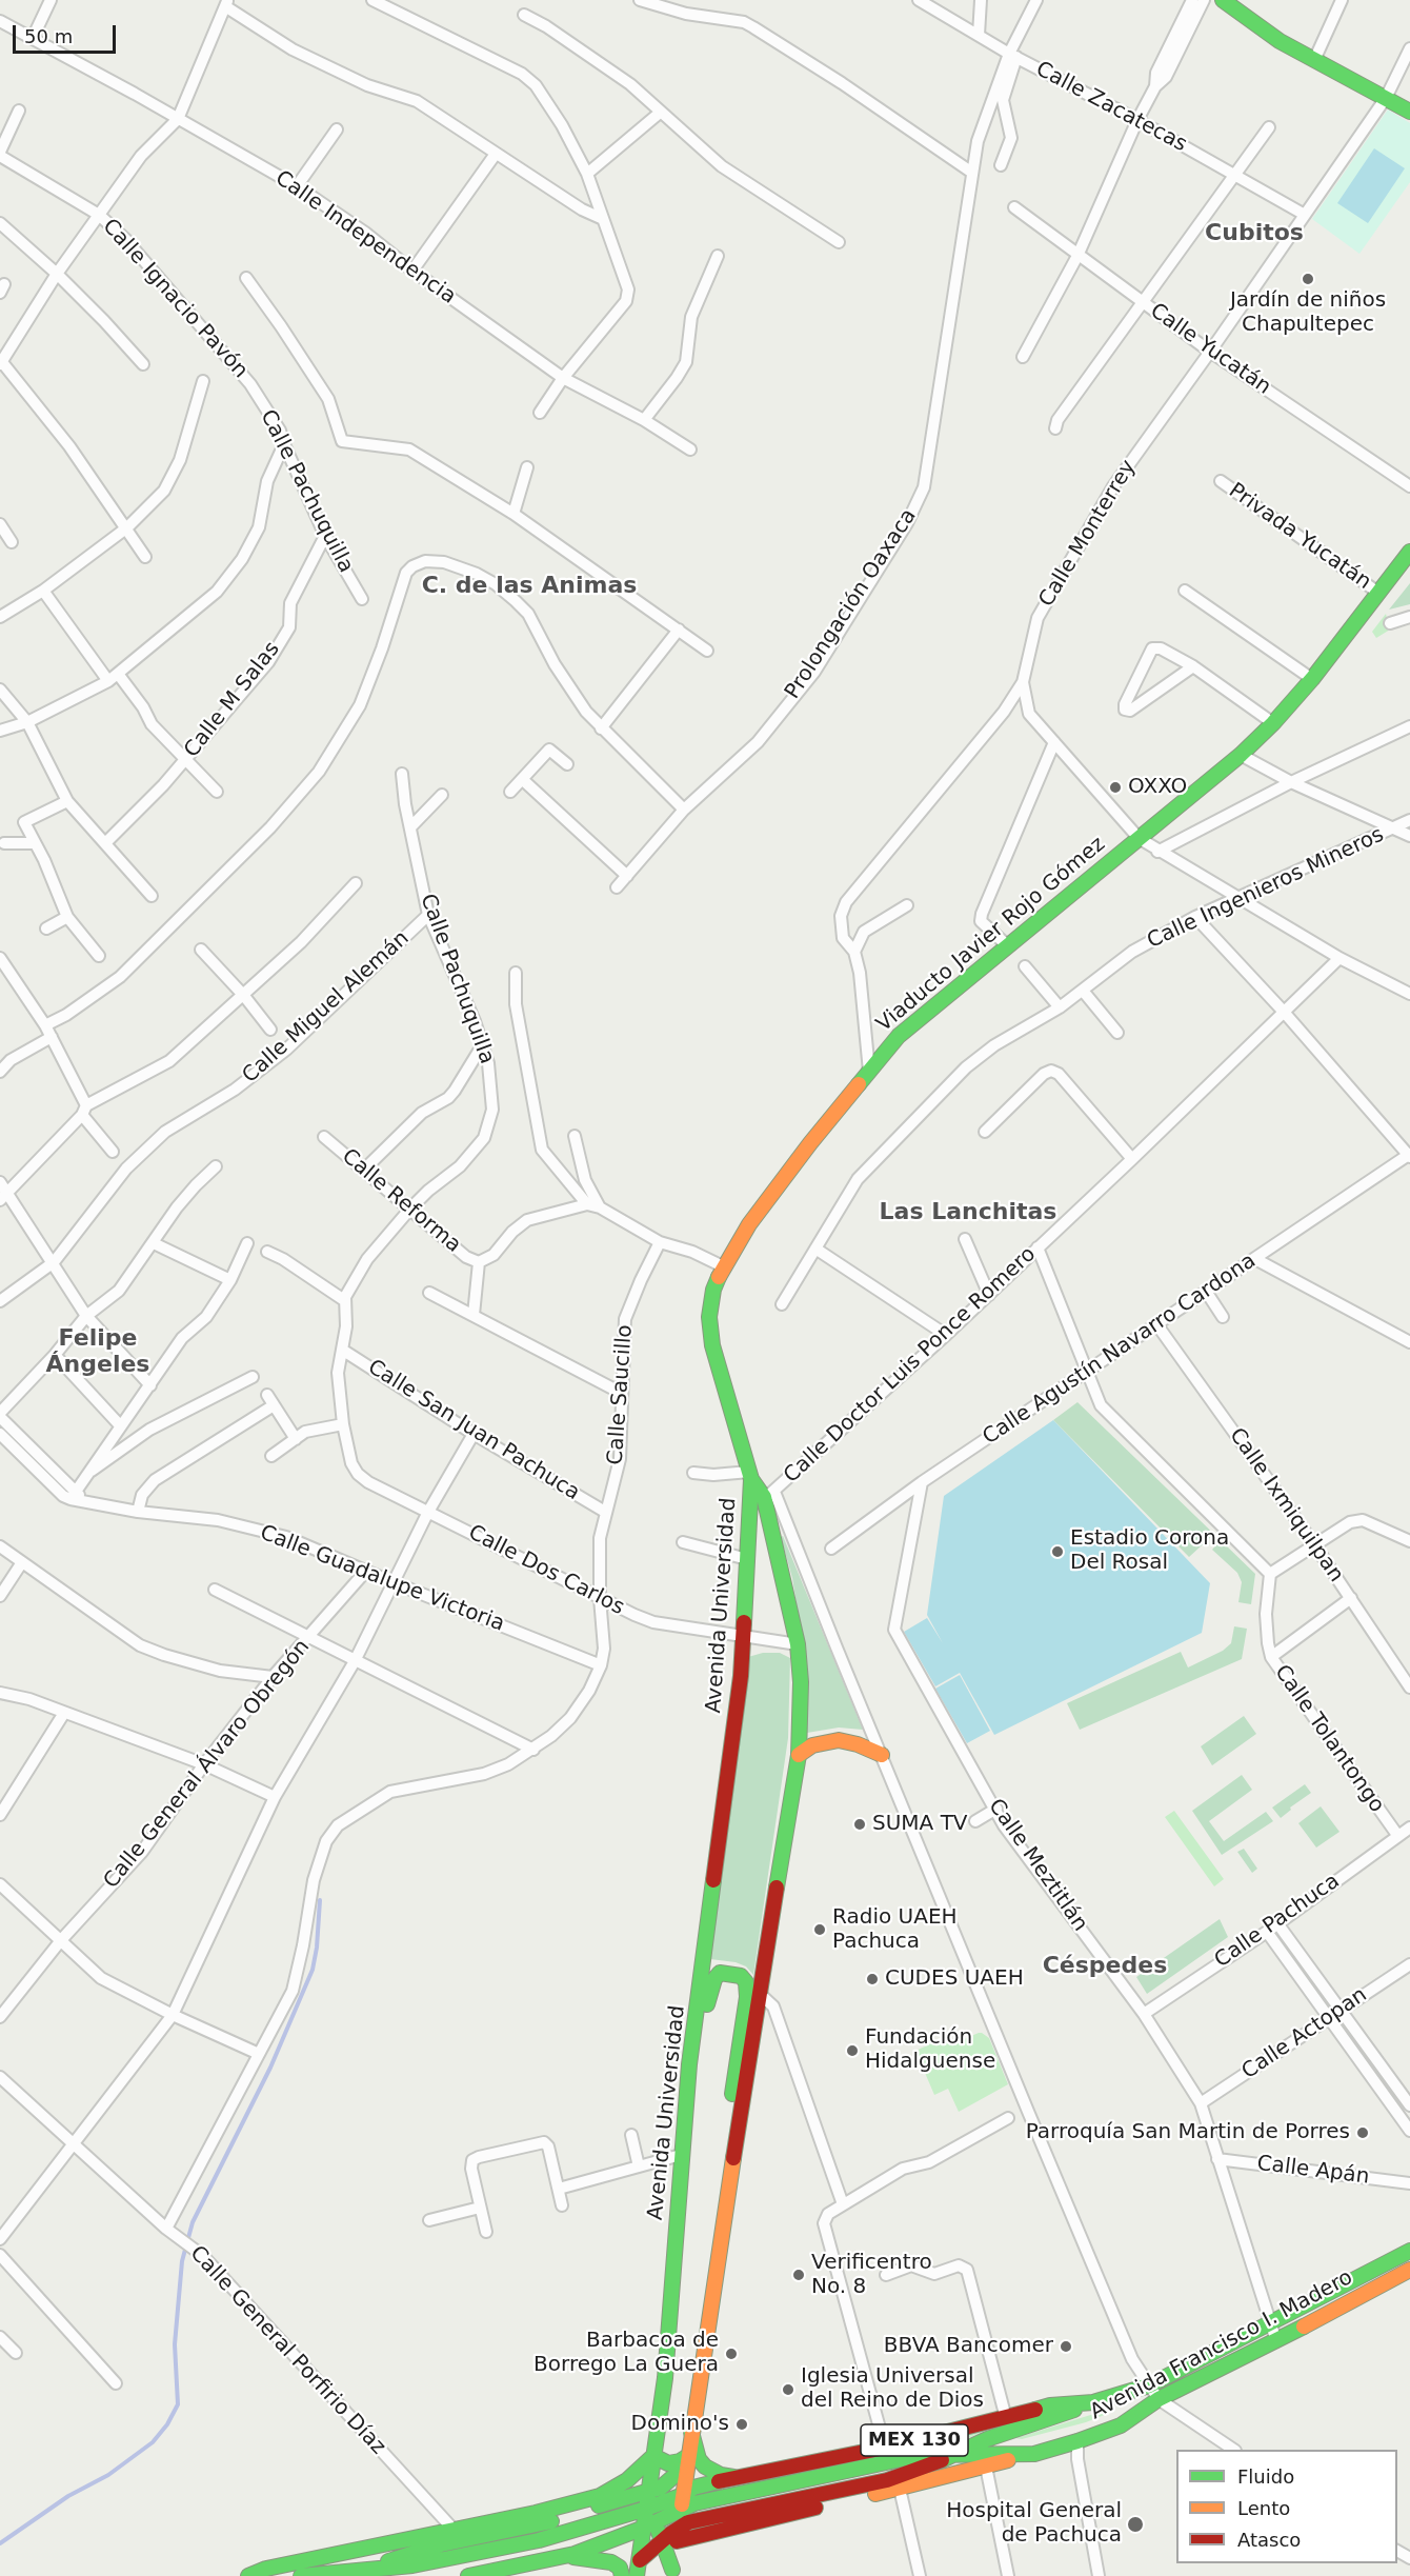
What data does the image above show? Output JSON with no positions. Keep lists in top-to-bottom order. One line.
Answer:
{"streets":{"main road":["Viaducto Javier Rojo Gómez","Avenida Universidad","Avenida Francisco I. Madero","MEX 130"],"street":["Calle Zacatecas","Calle Independencia","Calle Ignacio Pavón","Calle Yucatán","Calle Pachuquilla","Calle Monterrey","Privada Yucatán","Prolongación Oaxaca","Calle M Salas","Calle Ingenieros Mineros","Calle Miguel Alemán","Calle Reforma","Calle Agustín Navarro Cardona","Calle Doctor Luis Ponce Romero","Calle Saucillo","Calle San Juan Pachuca","Calle Ixmiquilpan","Calle Dos Carlos","Calle Guadalupe Victoria","Calle Tolantongo","Calle General Álvaro Obregón","Calle Meztitlán","Calle Pachuca","Calle Actopan","Calle Apán","Calle General Porfirio Díaz"]},"crossings":[["Calle Zacatecas","Calle Monterrey"],["Calle Zacatecas","Prolongación Oaxaca"],["Calle Ignacio Pavón","Calle Pachuquilla"],["Calle Yucatán","Calle Monterrey"],["Calle Pachuquilla","Calle M Salas"],["Calle Pachuquilla","Calle Miguel Alemán"],["Calle Pachuquilla","Calle Reforma"],["Calle Monterrey","Viaducto Javier Rojo Gómez"],["Privada Yucatán","Viaducto Javier Rojo Gómez"],["Viaducto Javier Rojo Gómez","Avenida Universidad"],["Calle Agustín Navarro Cardona","Calle Ixmiquilpan"],["Calle Agustín Navarro Cardona","Calle Meztitlán"],["Calle Doctor Luis Ponce Romero","Avenida Universidad"],["Calle Saucillo","Calle San Juan Pachuca"],["Calle Saucillo","Calle Dos Carlos"],["Calle Saucillo","Calle Guadalupe Victoria"],["Calle Saucillo","Calle General Porfirio Díaz"],["Calle San Juan Pachuca","Calle Dos Carlos"],["Calle Dos Carlos","Avenida Universidad"],["Calle Guadalupe Victoria","Calle General Álvaro Obregón"],["Avenida Universidad","Avenida Francisco I. Madero"],["Calle Tolantongo","Calle Pachuca"],["Calle Meztitlán","Calle Pachuca"],["Calle Meztitlán","Calle Actopan"],["Calle Meztitlán","Calle Apán"],["Calle Meztitlán","Avenida Francisco I. Madero"],["Avenida Francisco I. Madero","MEX 130"]],"districts":["Cubitos","C. de las Animas","Las Lanchitas","Felipe Ángeles","Céspedes"],"places":["Jardín de niños Chapultepec","OXXO","Estadio Corona Del Rosal","SUMA TV","Radio UAEH Pachuca","CUDES UAEH","Fundación Hidalguense","Parroquía San Martin de Porres","Verificentro No. 8","BBVA Bancomer","Barbacoa de Borrego La Guera","Iglesia Universal del Reino de Dios","Domino's","Hospital General de Pachuca"],"legend":["Fluido","Lento","Atasco"],"scale_bar":"50 m"}
